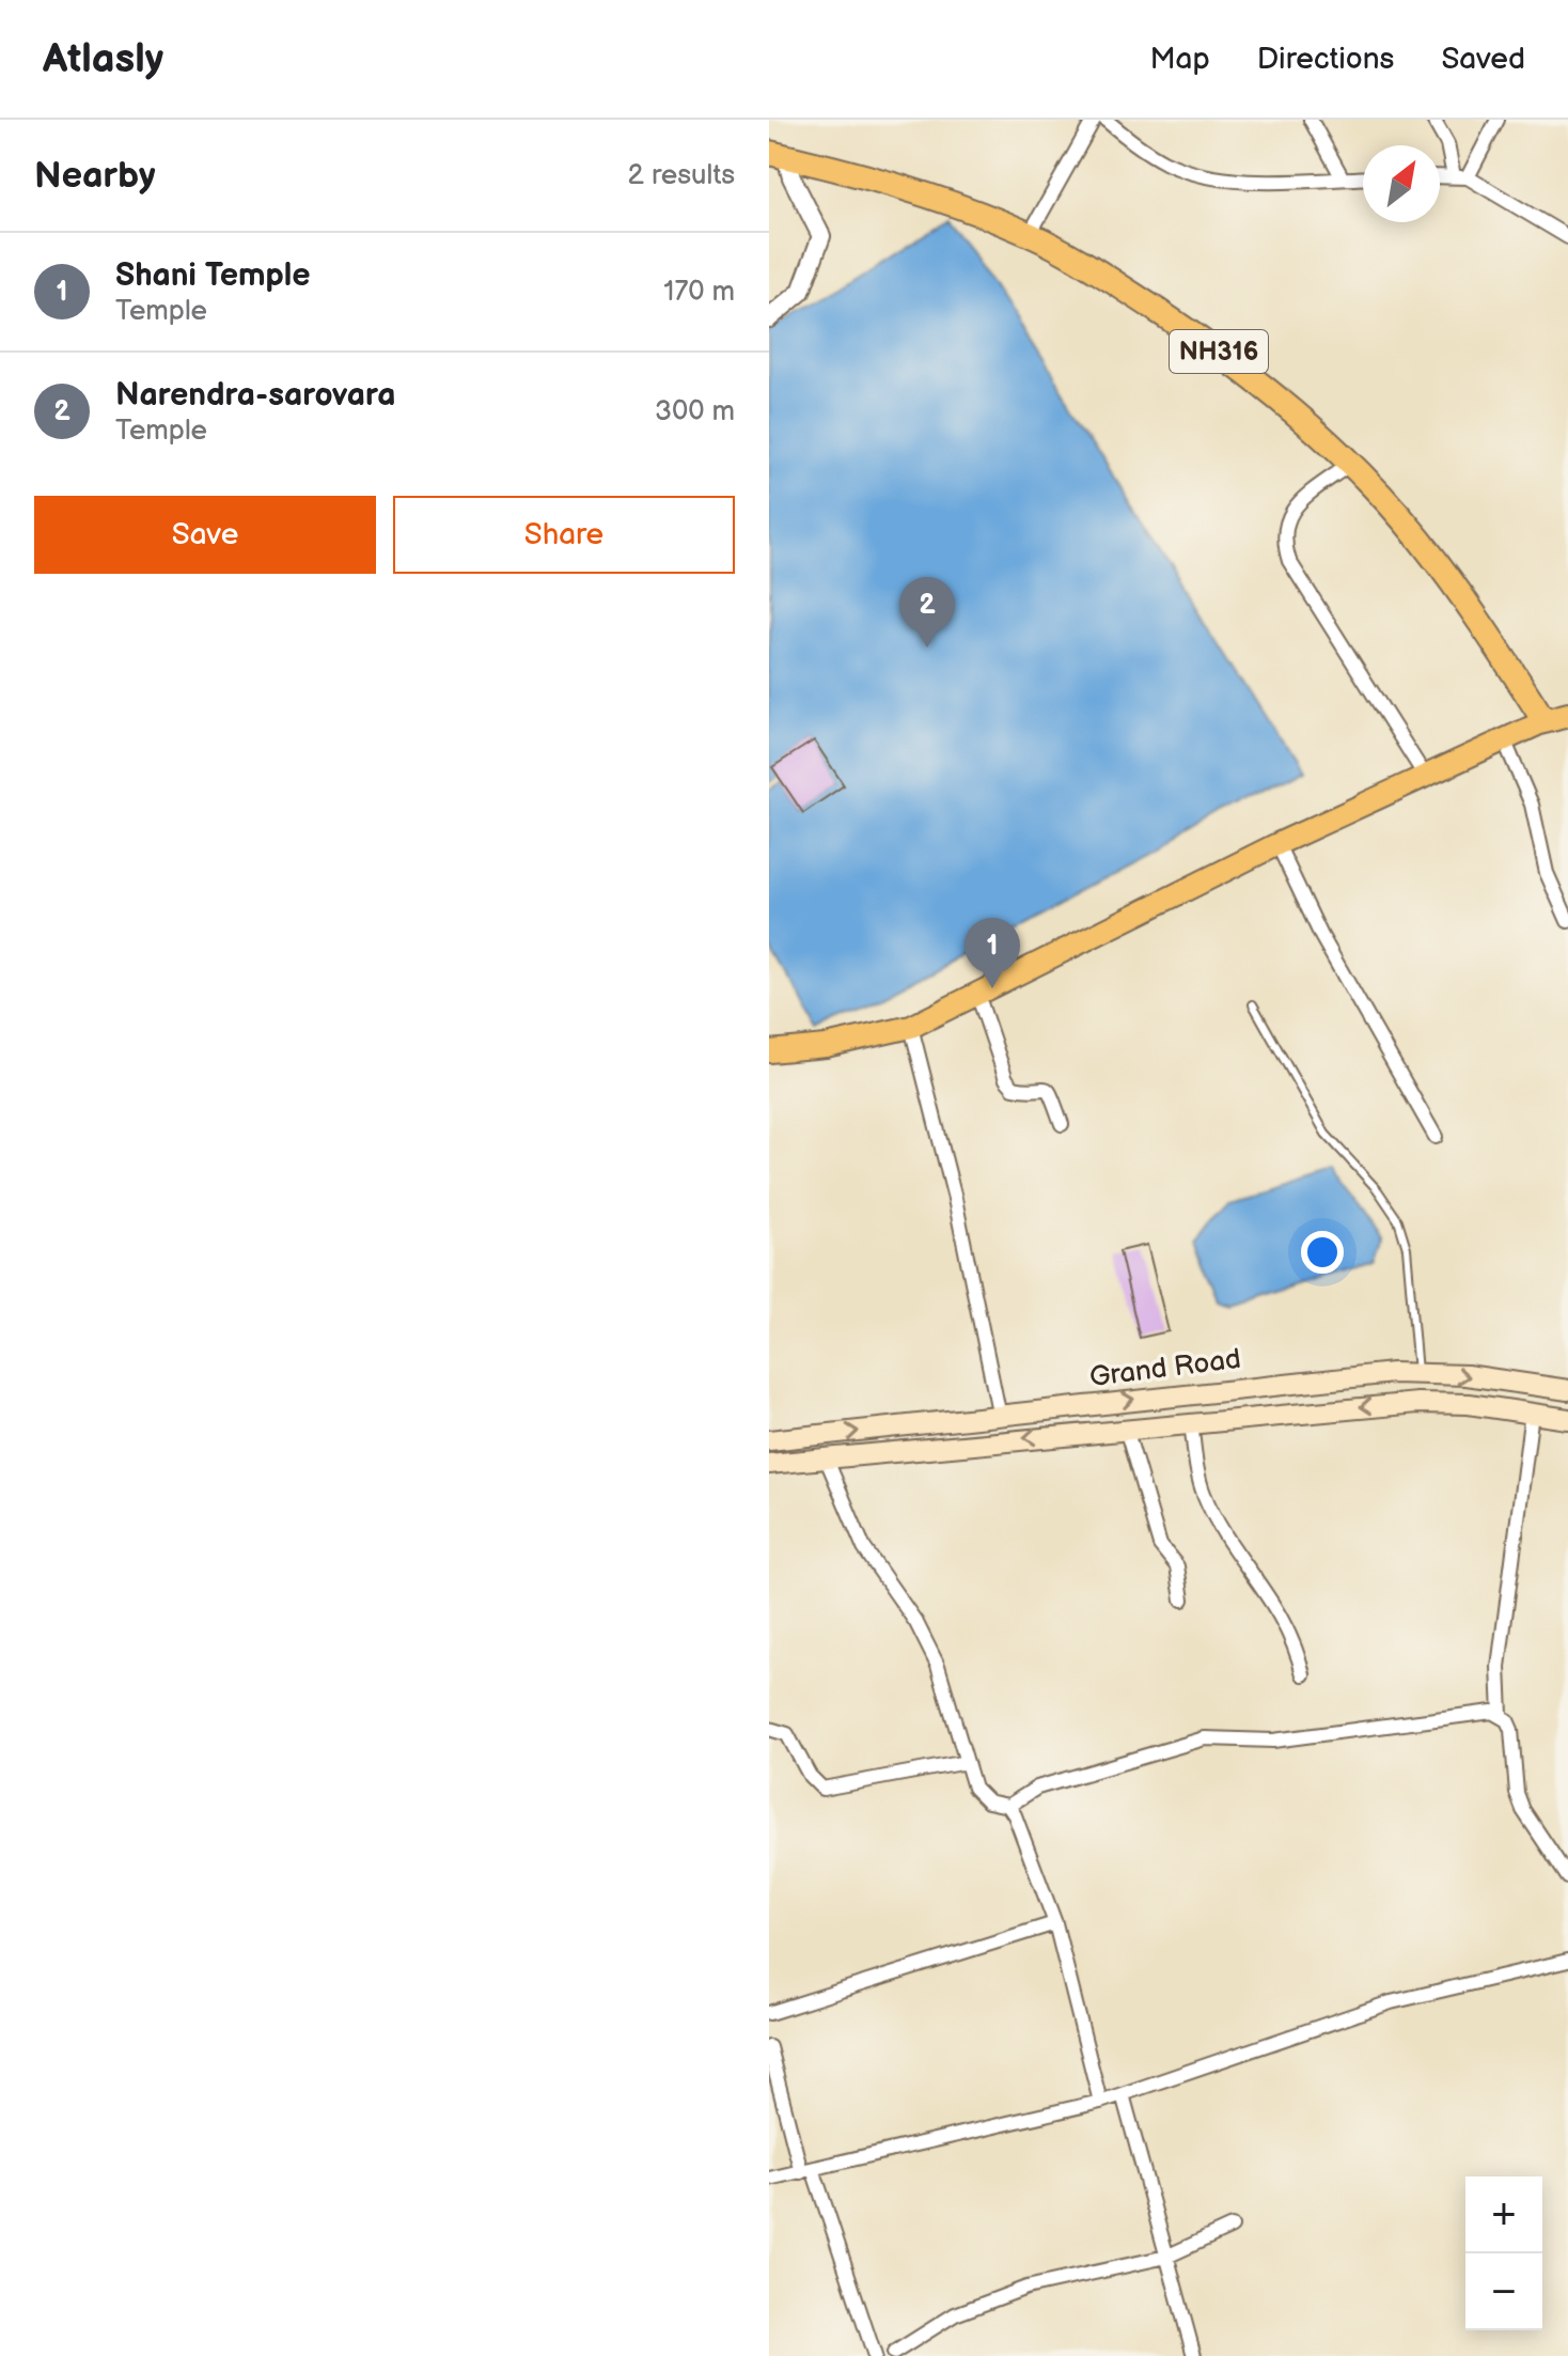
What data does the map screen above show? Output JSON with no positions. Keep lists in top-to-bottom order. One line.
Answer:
{"streets":{"highway":["NH316"],"main road":["Grand Road"]},"north":"top right","page":{"header":"Atlasly","nav":["Map","Directions","Saved"],"heading":["Nearby","2 results"],"list":[{"mark":"1","name":"Shani Temple","note":"Temple","value":"170 m"},{"mark":"2","name":"Narendra-sarovara","note":"Temple","value":"300 m"}],"buttons":["Save","Share"],"pins":["2","1"],"map_buttons":["+","−"]}}
